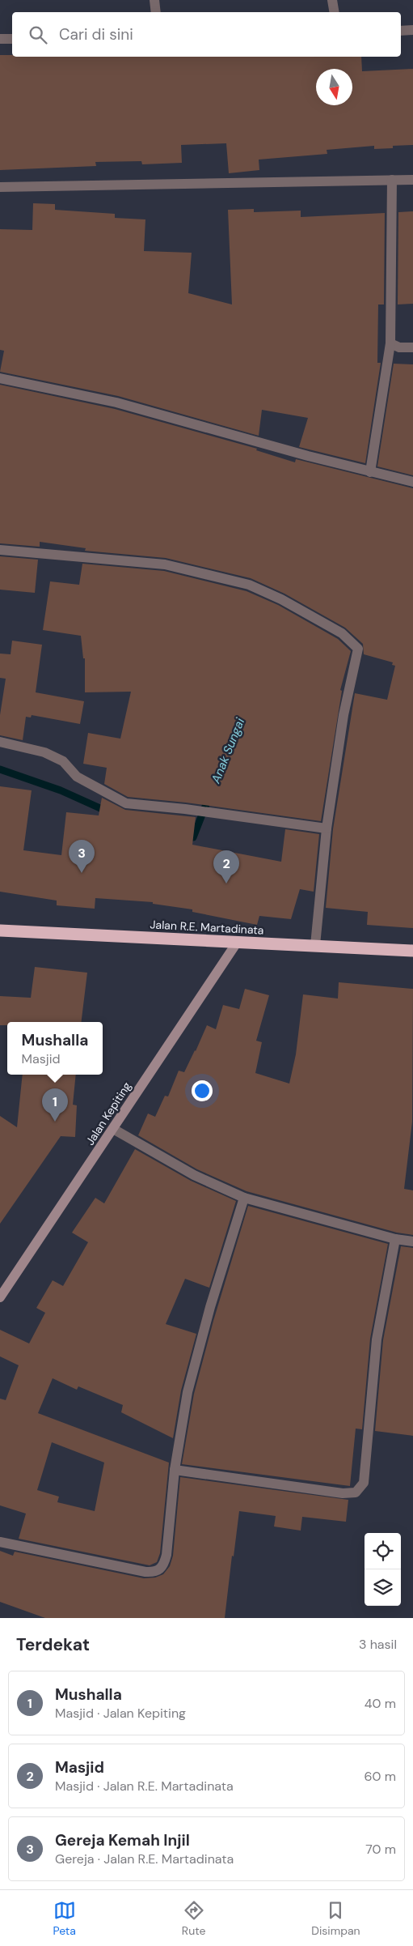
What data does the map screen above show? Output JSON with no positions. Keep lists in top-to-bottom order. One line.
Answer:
{"streets":{"highway":["Jalan R.E. Martadinata"],"main road":["Jalan Kepiting"]},"crossings":[["Jalan R.E. Martadinata","Jalan Kepiting"]],"water":["Anak Sungai"],"north":"bottom","page":{"search":"Cari di sini","pins":["3","2","1"],"popup":["Mushalla","Masjid"],"heading":["Terdekat","3 hasil"],"list":[{"mark":"1","name":"Mushalla","note":"Masjid · Jalan Kepiting","value":"40 m"},{"mark":"2","name":"Masjid","note":"Masjid · Jalan R.E. Martadinata","value":"60 m"},{"mark":"3","name":"Gereja Kemah Injil","note":"Gereja · Jalan R.E. Martadinata","value":"70 m"}],"nav":["Peta","Rute","Disimpan"]}}
